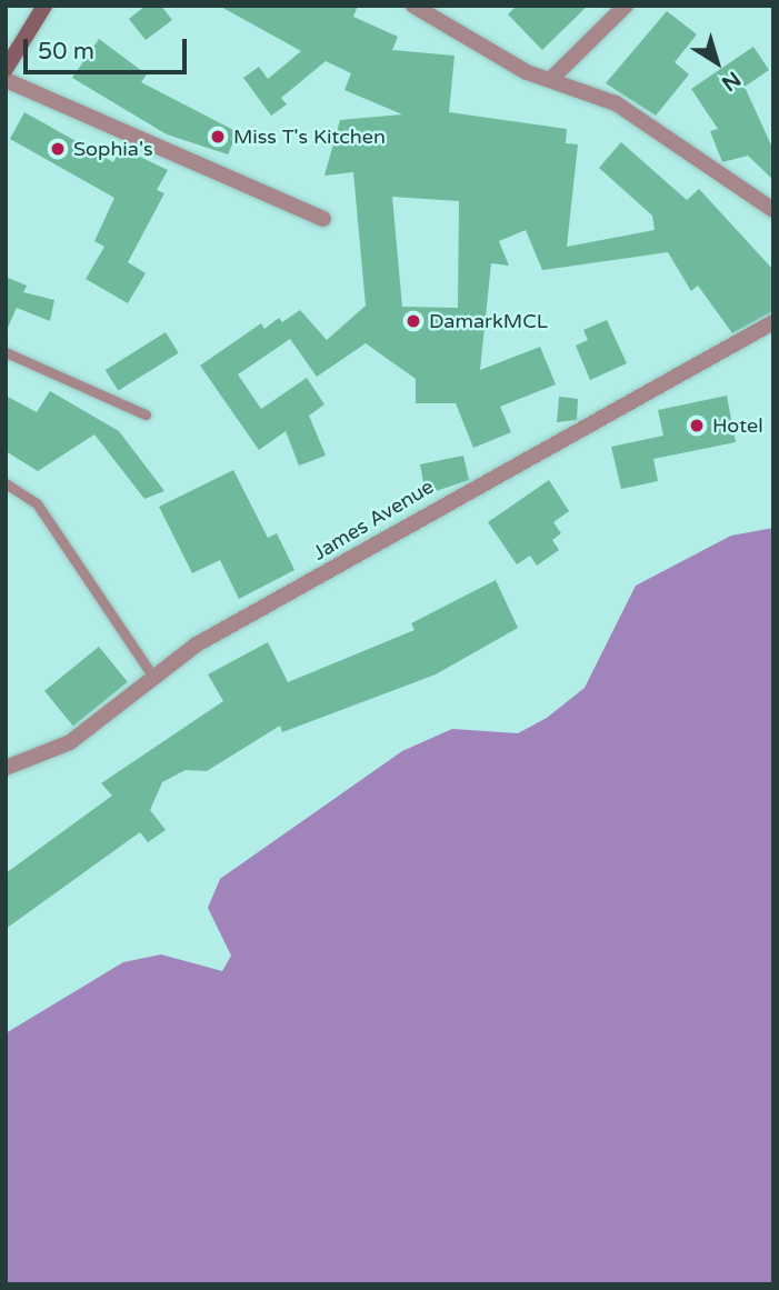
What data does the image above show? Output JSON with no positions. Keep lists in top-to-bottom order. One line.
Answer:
{"streets":{"street":["James Avenue"]},"places":["Miss T's Kitchen","Sophia's","DamarkMCL","Hotel"],"scale_bar":"50 m","north":"bottom right"}
